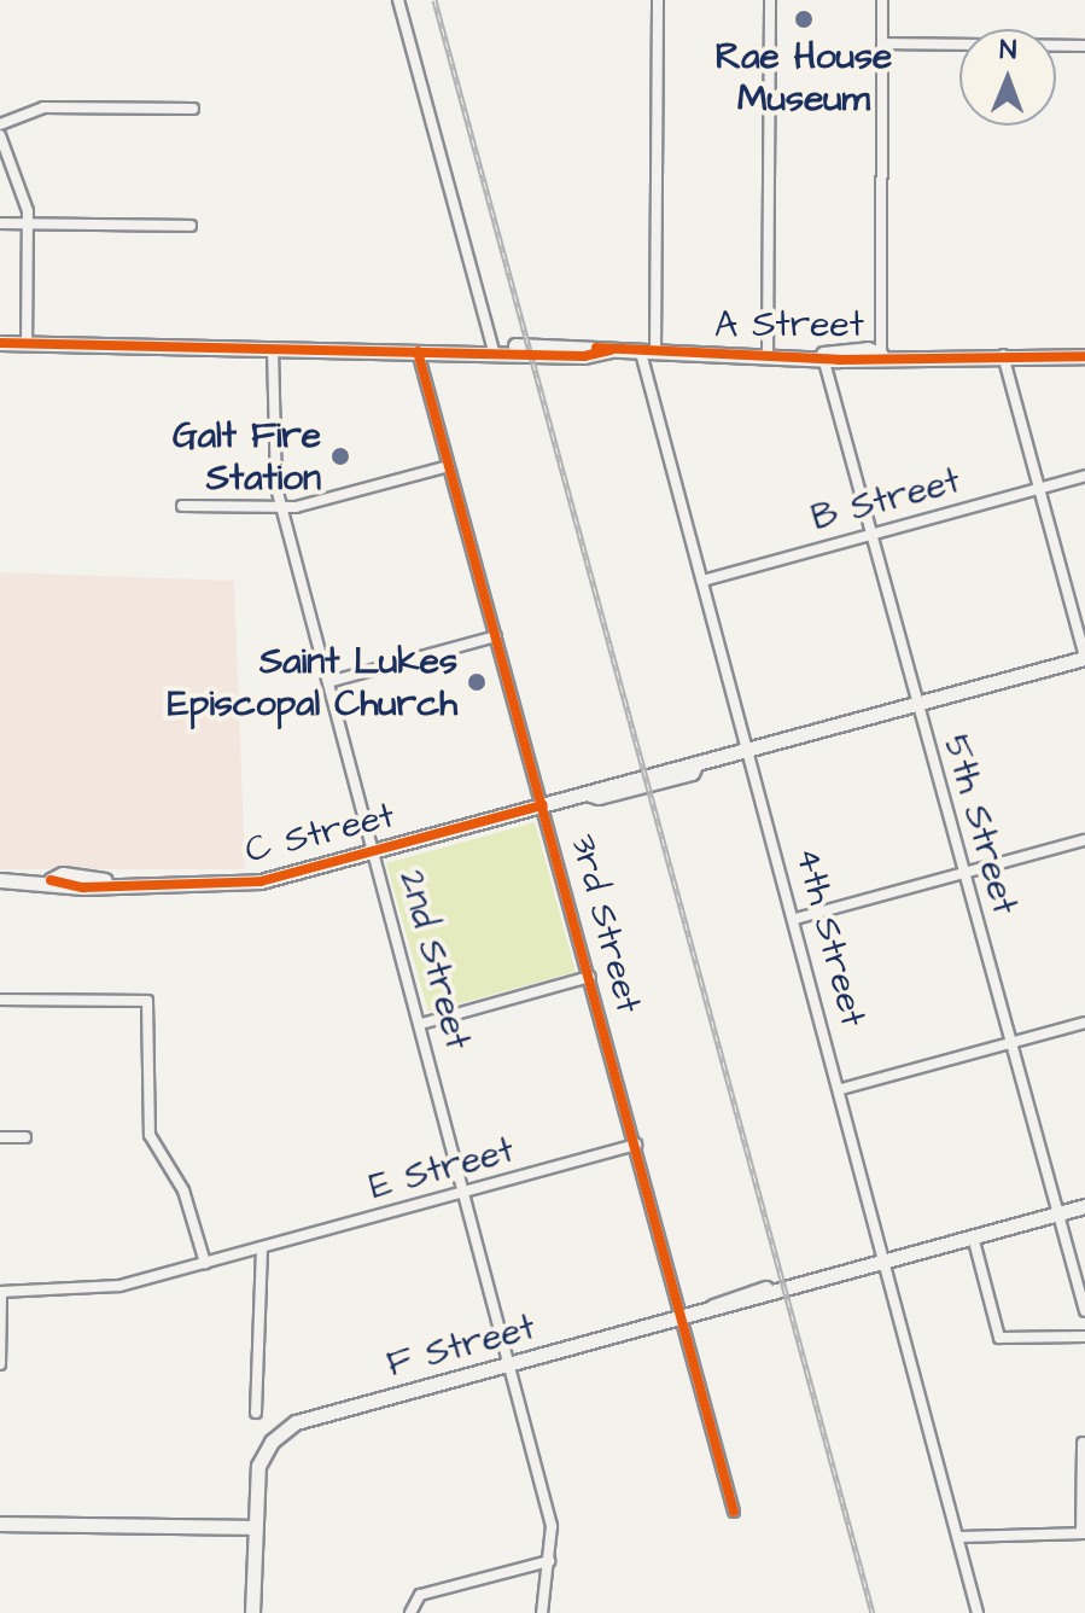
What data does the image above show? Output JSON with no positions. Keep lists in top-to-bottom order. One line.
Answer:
{"streets":{"street":["A Street","B Street","5th Street","C Street","3rd Street","4th Street","2nd Street","E Street","F Street"]},"crossings":[["A Street","5th Street"],["A Street","3rd Street"],["A Street","4th Street"],["A Street","2nd Street"],["B Street","5th Street"],["B Street","4th Street"],["5th Street","C Street"],["5th Street","F Street"],["C Street","3rd Street"],["C Street","4th Street"],["C Street","2nd Street"],["3rd Street","E Street"],["3rd Street","F Street"],["4th Street","F Street"],["2nd Street","E Street"],["2nd Street","F Street"]],"places":["Rae House Museum","Galt Fire Station","Saint Lukes Episcopal Church"],"north":"top"}
